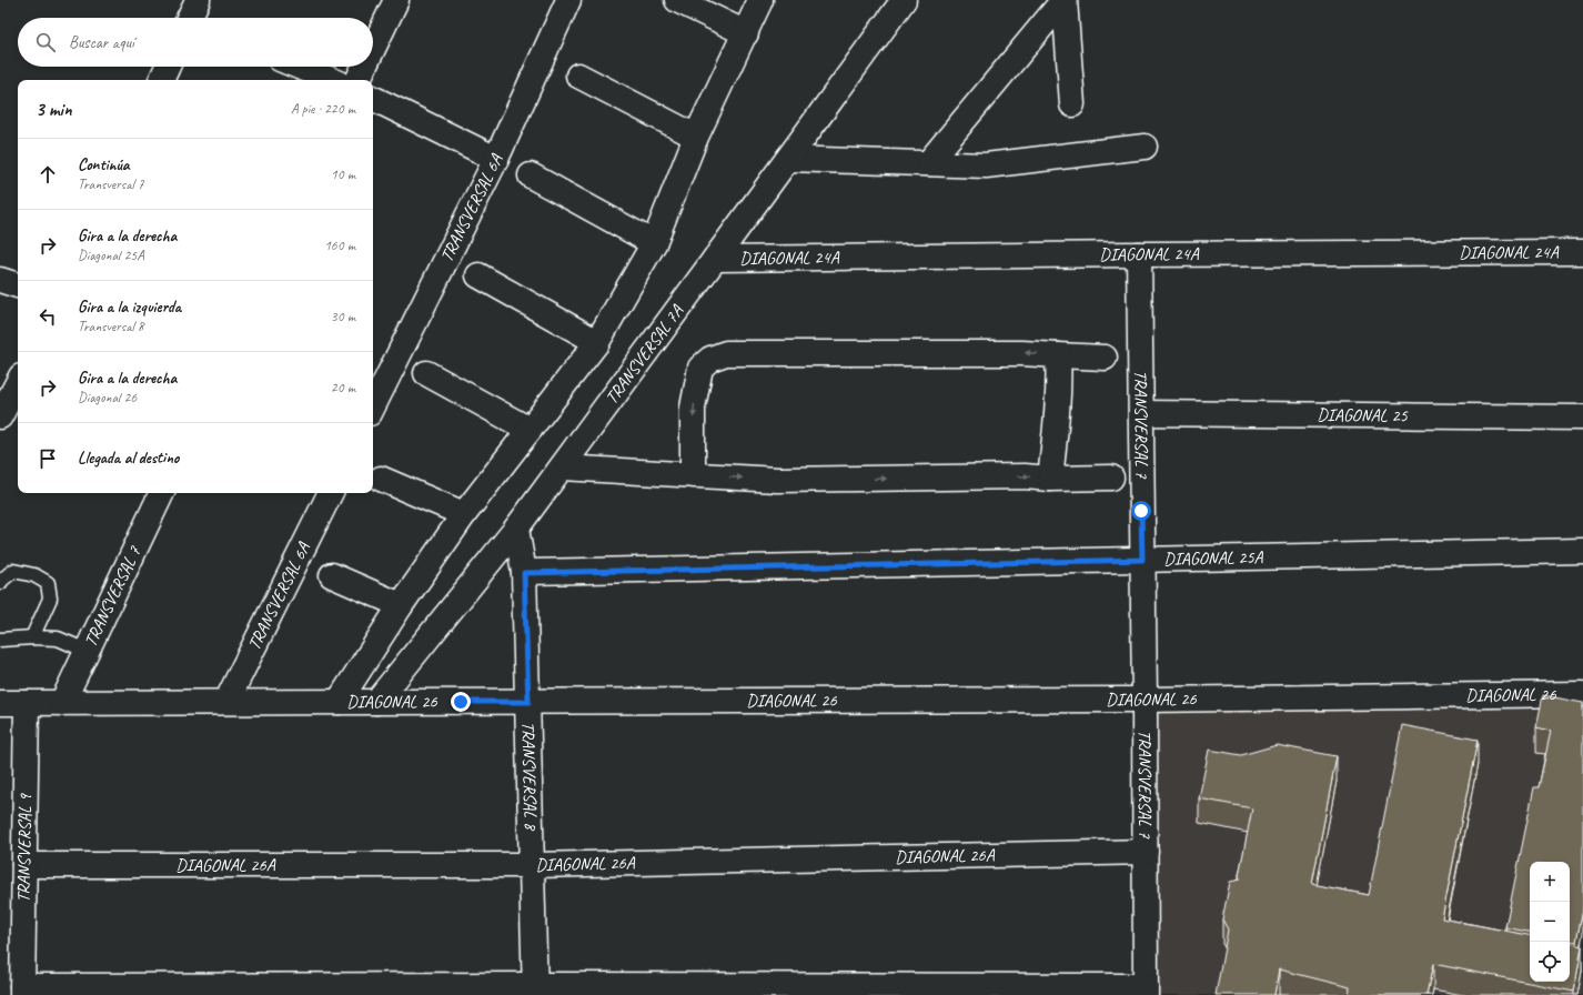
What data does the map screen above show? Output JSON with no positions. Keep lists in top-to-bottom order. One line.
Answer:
{"streets":{"street":["TRANSVERSAL 6A","DIAGONAL 24A","TRANSVERSAL 7A","DIAGONAL 25","TRANSVERSAL 7","DIAGONAL 25A","DIAGONAL 26","TRANSVERSAL 8","TRANSVERSAL 9","DIAGONAL 26A"]},"crossings":[["TRANSVERSAL 6A","DIAGONAL 26"],["DIAGONAL 24A","TRANSVERSAL 7A"],["DIAGONAL 24A","TRANSVERSAL 7"],["TRANSVERSAL 7A","DIAGONAL 26"],["TRANSVERSAL 7A","TRANSVERSAL 8"],["DIAGONAL 25","TRANSVERSAL 7"],["TRANSVERSAL 7","DIAGONAL 25A"],["TRANSVERSAL 7","DIAGONAL 26"],["TRANSVERSAL 7","DIAGONAL 26A"],["DIAGONAL 25A","TRANSVERSAL 8"],["DIAGONAL 26","TRANSVERSAL 8"],["DIAGONAL 26","TRANSVERSAL 9"],["TRANSVERSAL 8","DIAGONAL 26A"],["TRANSVERSAL 9","DIAGONAL 26A"]],"page":{"search":"Buscar aquí","heading":["3 min","A pie · 220 m"],"list":[["Continúa","Transversal 7","10 m"],["Gira a la derecha","Diagonal 25A","160 m"],["Gira a la izquierda","Transversal 8","30 m"],["Gira a la derecha","Diagonal 26","20 m"],"Llegada al destino"],"map_buttons":["+","−"]}}
